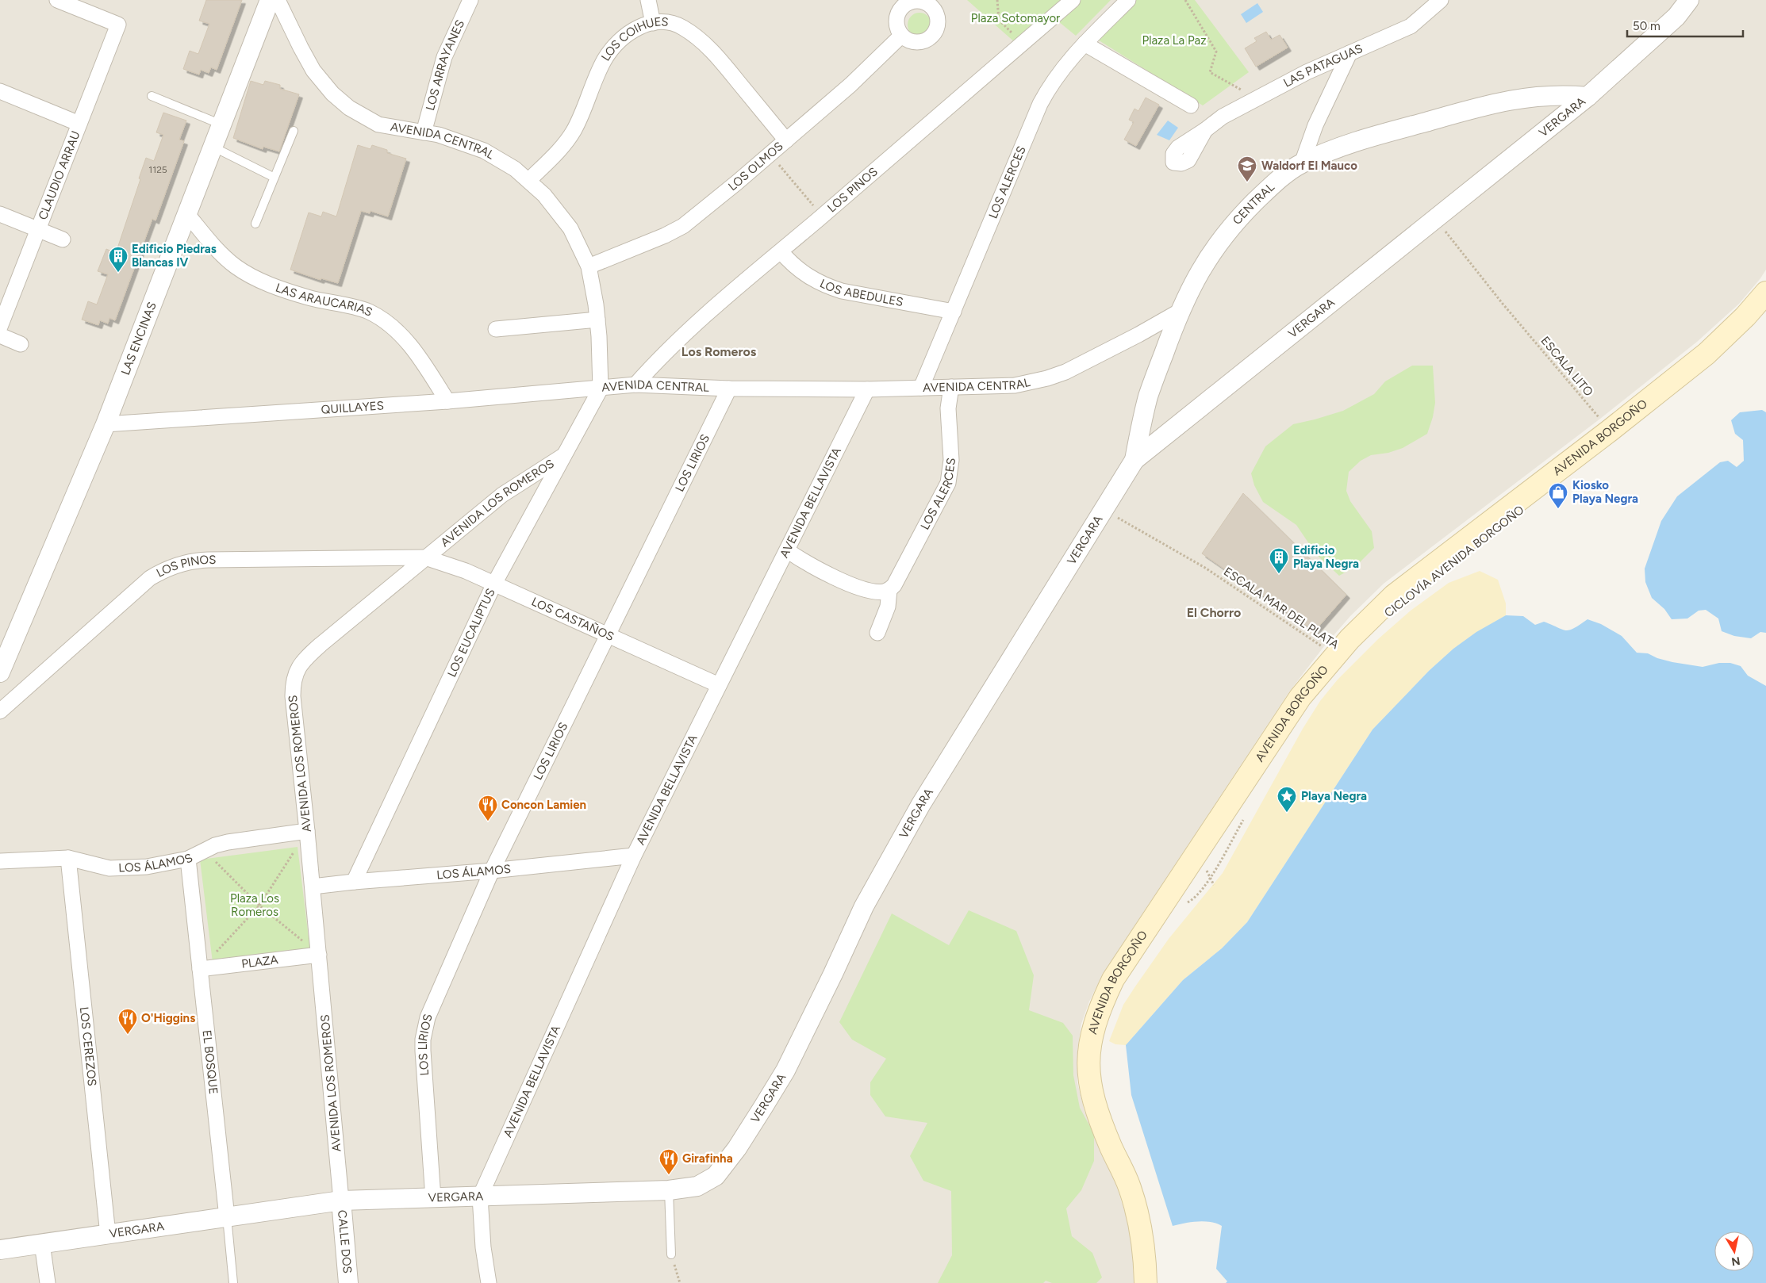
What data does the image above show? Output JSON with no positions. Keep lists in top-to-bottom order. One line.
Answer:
{"streets":{"main road":["AVENIDA BORGOÑO"],"street":["LOS COIHUES","LOS ARRAYANES","LAS PATAGUAS","VERGARA","AVENIDA CENTRAL","LOS OLMOS","CLAUDIO ARRAU","LOS ALERCES","LOS PINOS","CENTRAL","LOS ABEDULES","LAS ARAUCARIAS","LAS ENCINAS","QUILLAYES","LOS LIRIOS","AVENIDA BELLAVISTA","AVENIDA LOS ROMEROS","LOS CASTAÑOS","LOS EUCALIPTUS","LOS ÁLAMOS","PLAZA","LOS CEREZOS","EL BOSQUE","CALLE DOS"],"path":["ESCALA LITO","ESCALA MAR DEL PLATA"]},"crossings":[["LOS COIHUES","AVENIDA CENTRAL"],["LOS COIHUES","LOS OLMOS"],["LOS ARRAYANES","AVENIDA CENTRAL"],["VERGARA","CENTRAL"],["VERGARA","ESCALA LITO"],["VERGARA","LOS LIRIOS"],["VERGARA","AVENIDA BELLAVISTA"],["VERGARA","AVENIDA LOS ROMEROS"],["VERGARA","ESCALA MAR DEL PLATA"],["VERGARA","LOS CEREZOS"],["VERGARA","EL BOSQUE"],["VERGARA","CALLE DOS"],["AVENIDA CENTRAL","LOS OLMOS"],["AVENIDA CENTRAL","LOS ALERCES"],["AVENIDA CENTRAL","LOS PINOS"],["AVENIDA CENTRAL","CENTRAL"],["AVENIDA CENTRAL","QUILLAYES"],["AVENIDA CENTRAL","LOS LIRIOS"],["AVENIDA CENTRAL","AVENIDA BELLAVISTA"],["AVENIDA CENTRAL","LOS EUCALIPTUS"],["LOS ALERCES","LOS ABEDULES"],["LOS PINOS","LOS ABEDULES"],["LOS PINOS","AVENIDA LOS ROMEROS"],["LOS PINOS","LOS CASTAÑOS"],["LAS ARAUCARIAS","LAS ENCINAS"],["LAS ARAUCARIAS","QUILLAYES"],["LAS ENCINAS","QUILLAYES"],["ESCALA LITO","AVENIDA BORGOÑO"],["QUILLAYES","LOS EUCALIPTUS"],["AVENIDA BORGOÑO","ESCALA MAR DEL PLATA"],["LOS LIRIOS","LOS CASTAÑOS"],["LOS LIRIOS","LOS ÁLAMOS"],["AVENIDA BELLAVISTA","LOS CASTAÑOS"],["AVENIDA BELLAVISTA","LOS ÁLAMOS"],["AVENIDA LOS ROMEROS","LOS CASTAÑOS"],["AVENIDA LOS ROMEROS","LOS EUCALIPTUS"],["AVENIDA LOS ROMEROS","LOS ÁLAMOS"],["AVENIDA LOS ROMEROS","PLAZA"],["AVENIDA LOS ROMEROS","CALLE DOS"],["LOS CASTAÑOS","LOS EUCALIPTUS"],["LOS EUCALIPTUS","LOS ÁLAMOS"],["LOS ÁLAMOS","LOS CEREZOS"],["LOS ÁLAMOS","EL BOSQUE"],["PLAZA","EL BOSQUE"]],"districts":["Los Romeros","El Chorro"],"parks":["Plaza Sotomayor","Plaza La Paz","Plaza Los Romeros"],"places":{"school or university":["Waldorf El Mauco"],"building":["Edificio Piedras Blancas IV","Edificio Playa Negra"],"shop":["Kiosko Playa Negra"],"place":["Playa Negra"],"restaurant":["Concon Lamien","O'Higgins","Girafinha"]},"house_numbers":["1125"],"scale_bar":"50 m","north":"bottom"}
